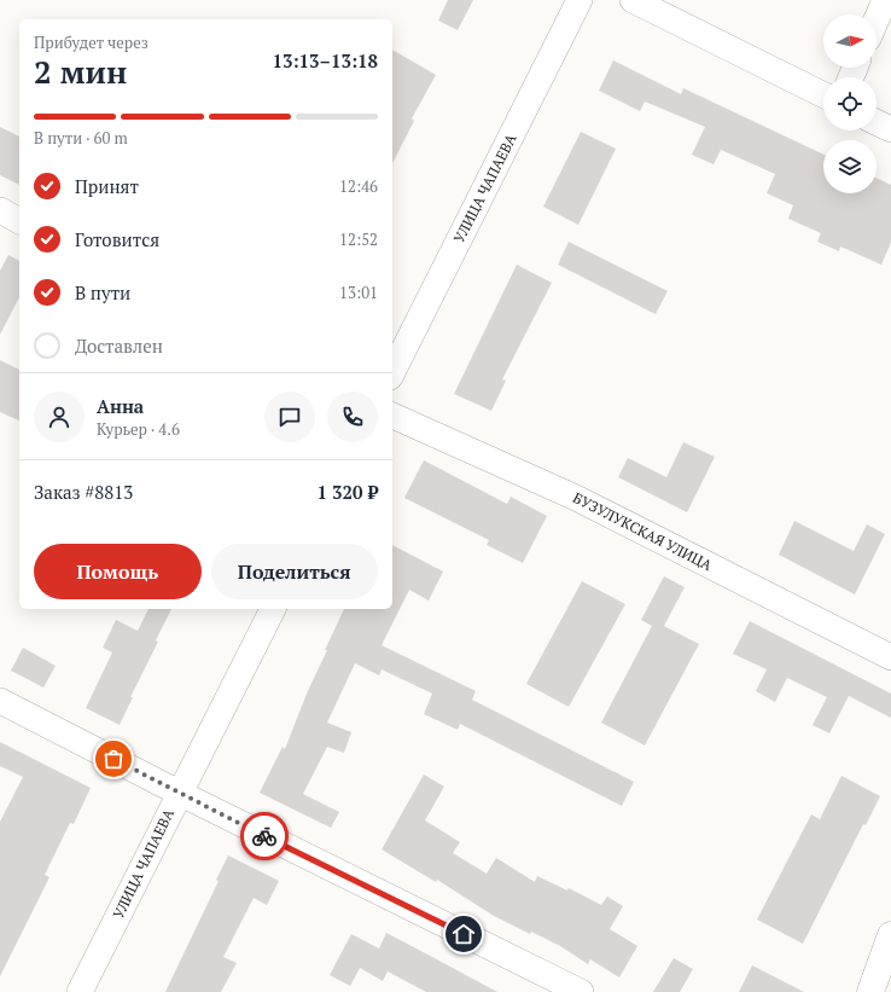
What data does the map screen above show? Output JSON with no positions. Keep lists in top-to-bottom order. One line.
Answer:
{"streets":{"street":["УЛИЦА ЧАПАЕВА","БУЗУЛУКСКАЯ УЛИЦА"]},"north":"right","page":{"heading":["2 мин","Прибудет через","13:13–13:18"],"panel":["Анна","Курьер · 4.6","Заказ #8813","1 320 ₽"],"bar":"В пути · 60 m","list":[["Принят","12:46"],["Готовится","12:52"],["В пути","13:01"],"Доставлен"],"buttons":["Помощь","Поделиться"]}}
